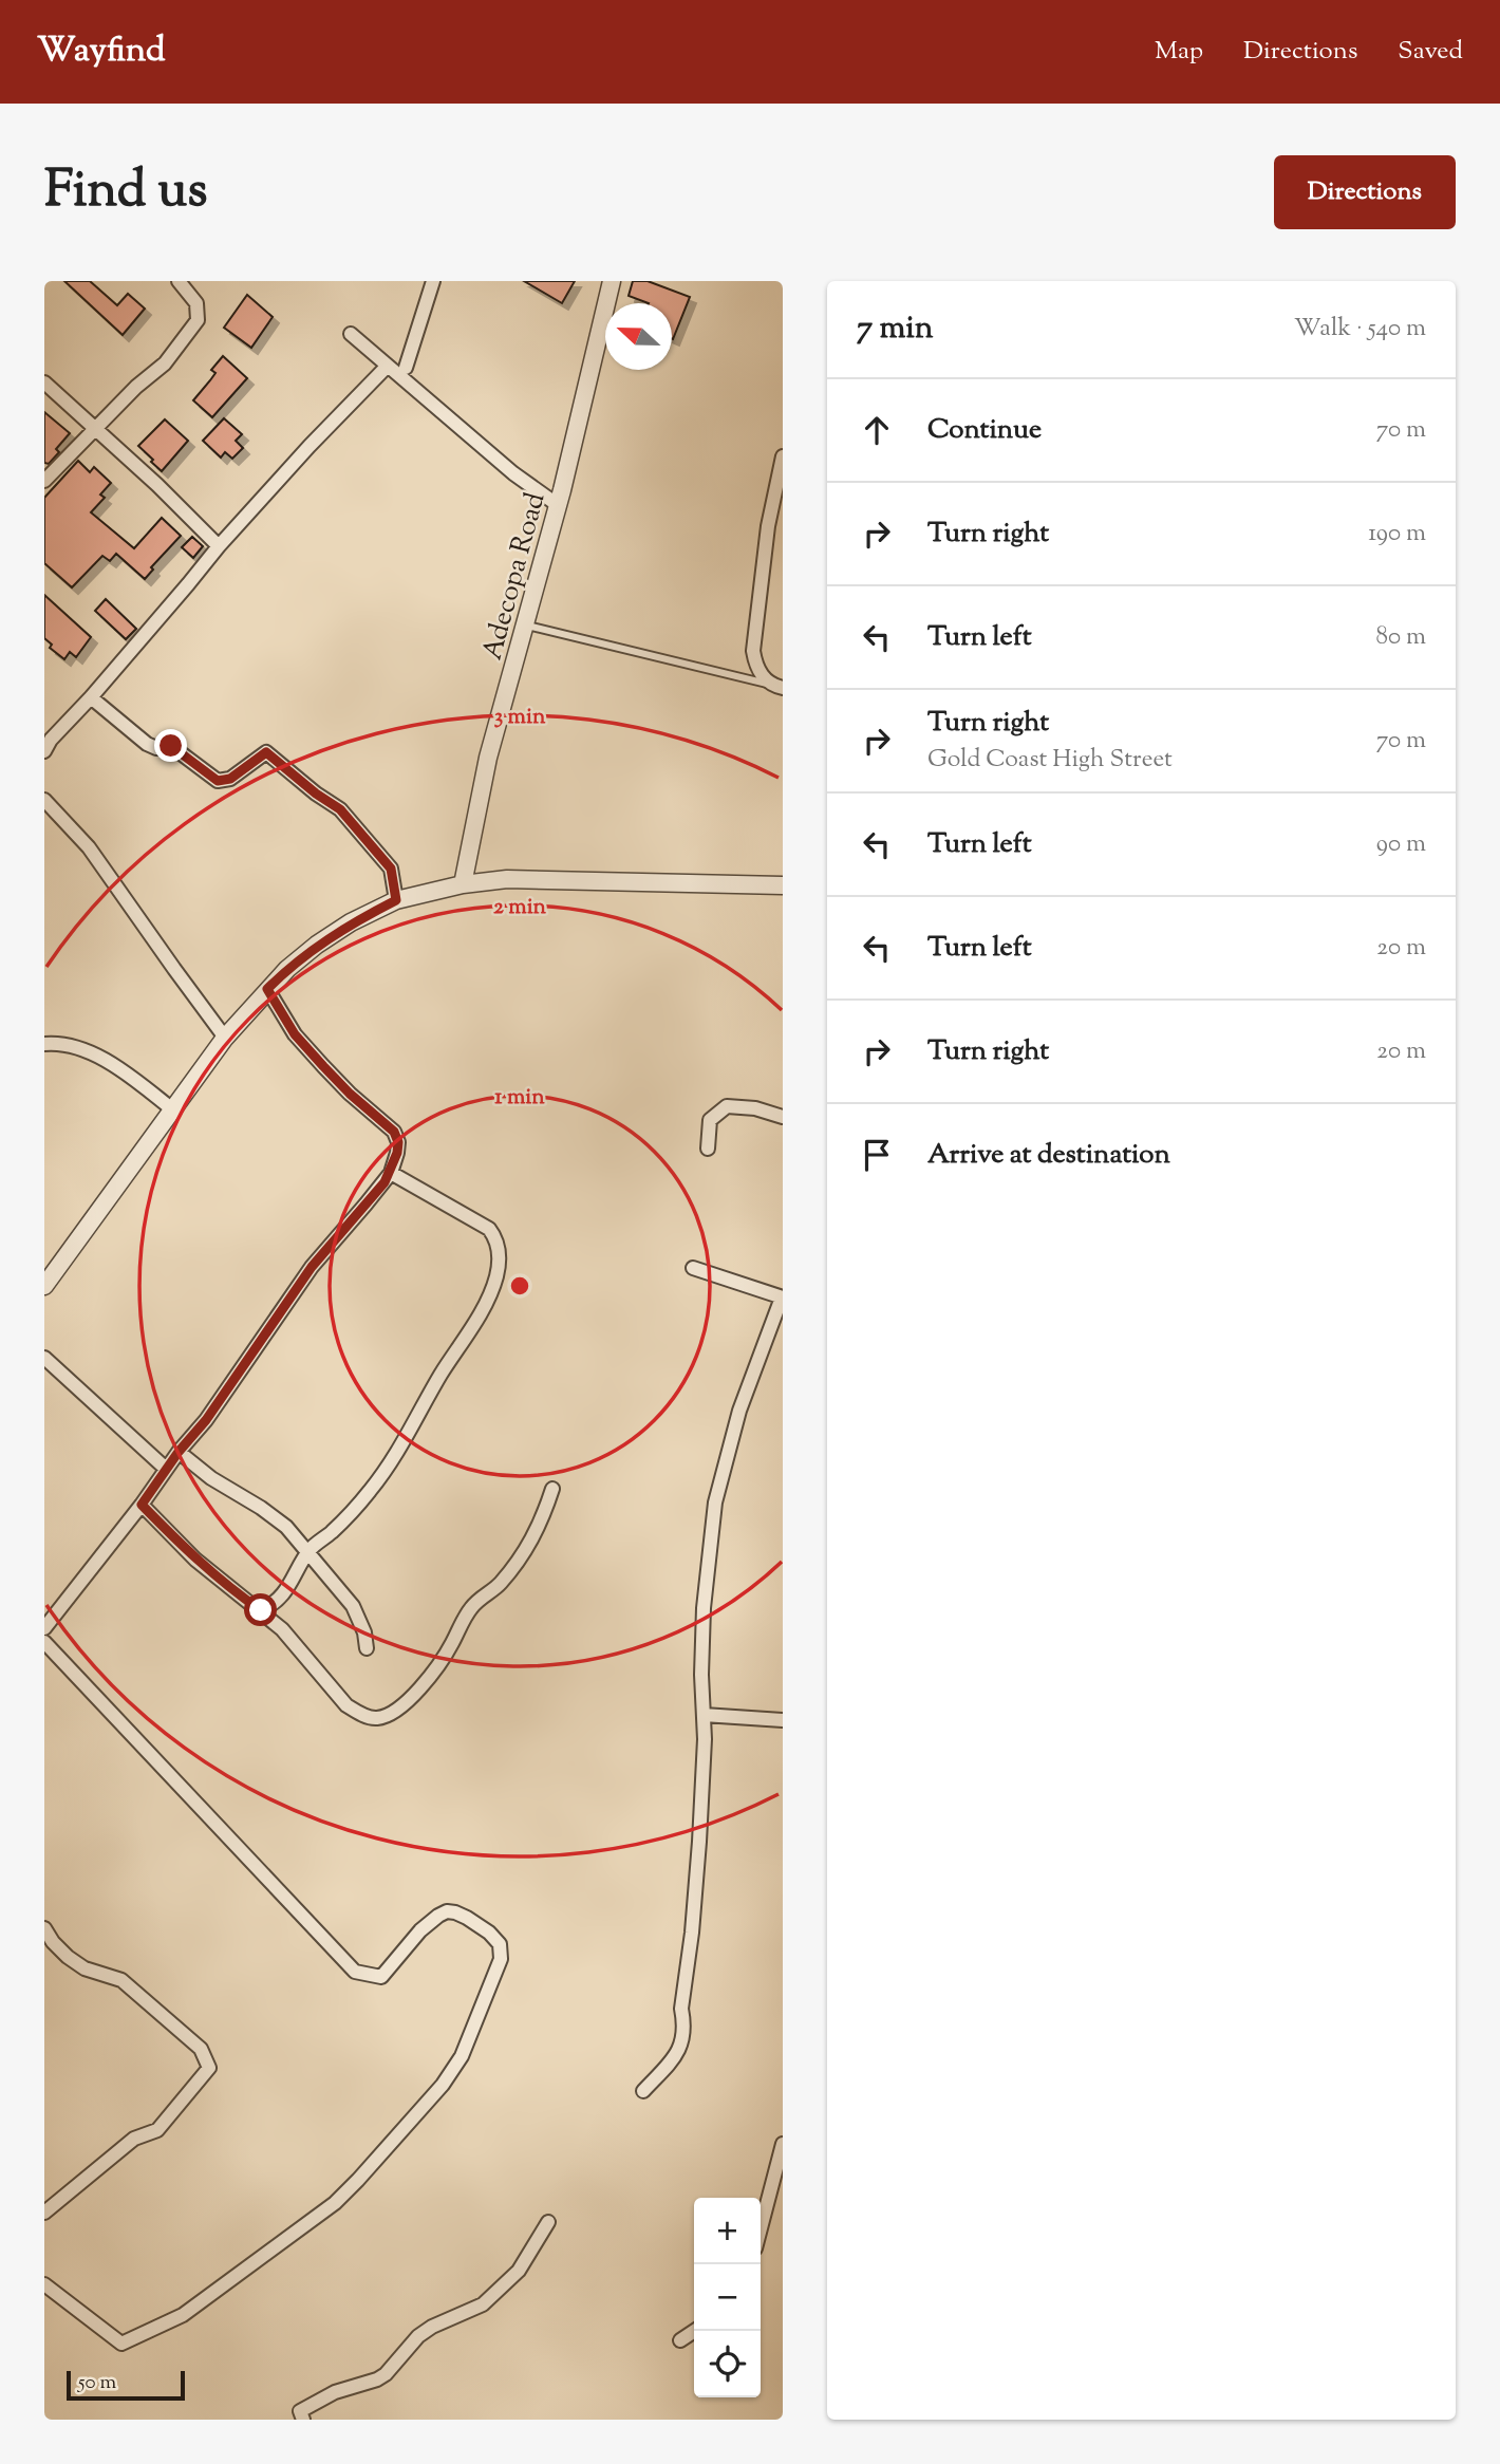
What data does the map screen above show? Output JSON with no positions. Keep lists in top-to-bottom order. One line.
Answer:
{"streets":{"street":["Adecopa Road"]},"scale_bar":"50 m","north":"left","page":{"header":"Wayfind","nav":["Map","Directions","Saved"],"title":"Find us","buttons":"Directions","heading":["7 min","Walk · 540 m"],"list":[["Continue","70 m"],["Turn right","190 m"],["Turn left","80 m"],["Turn right","Gold Coast High Street","70 m"],["Turn left","90 m"],["Turn left","20 m"],["Turn right","20 m"],"Arrive at destination"],"map_buttons":["+","−"],"scale":"50 m"},"rings":["3 min","2 min","1 min"]}
